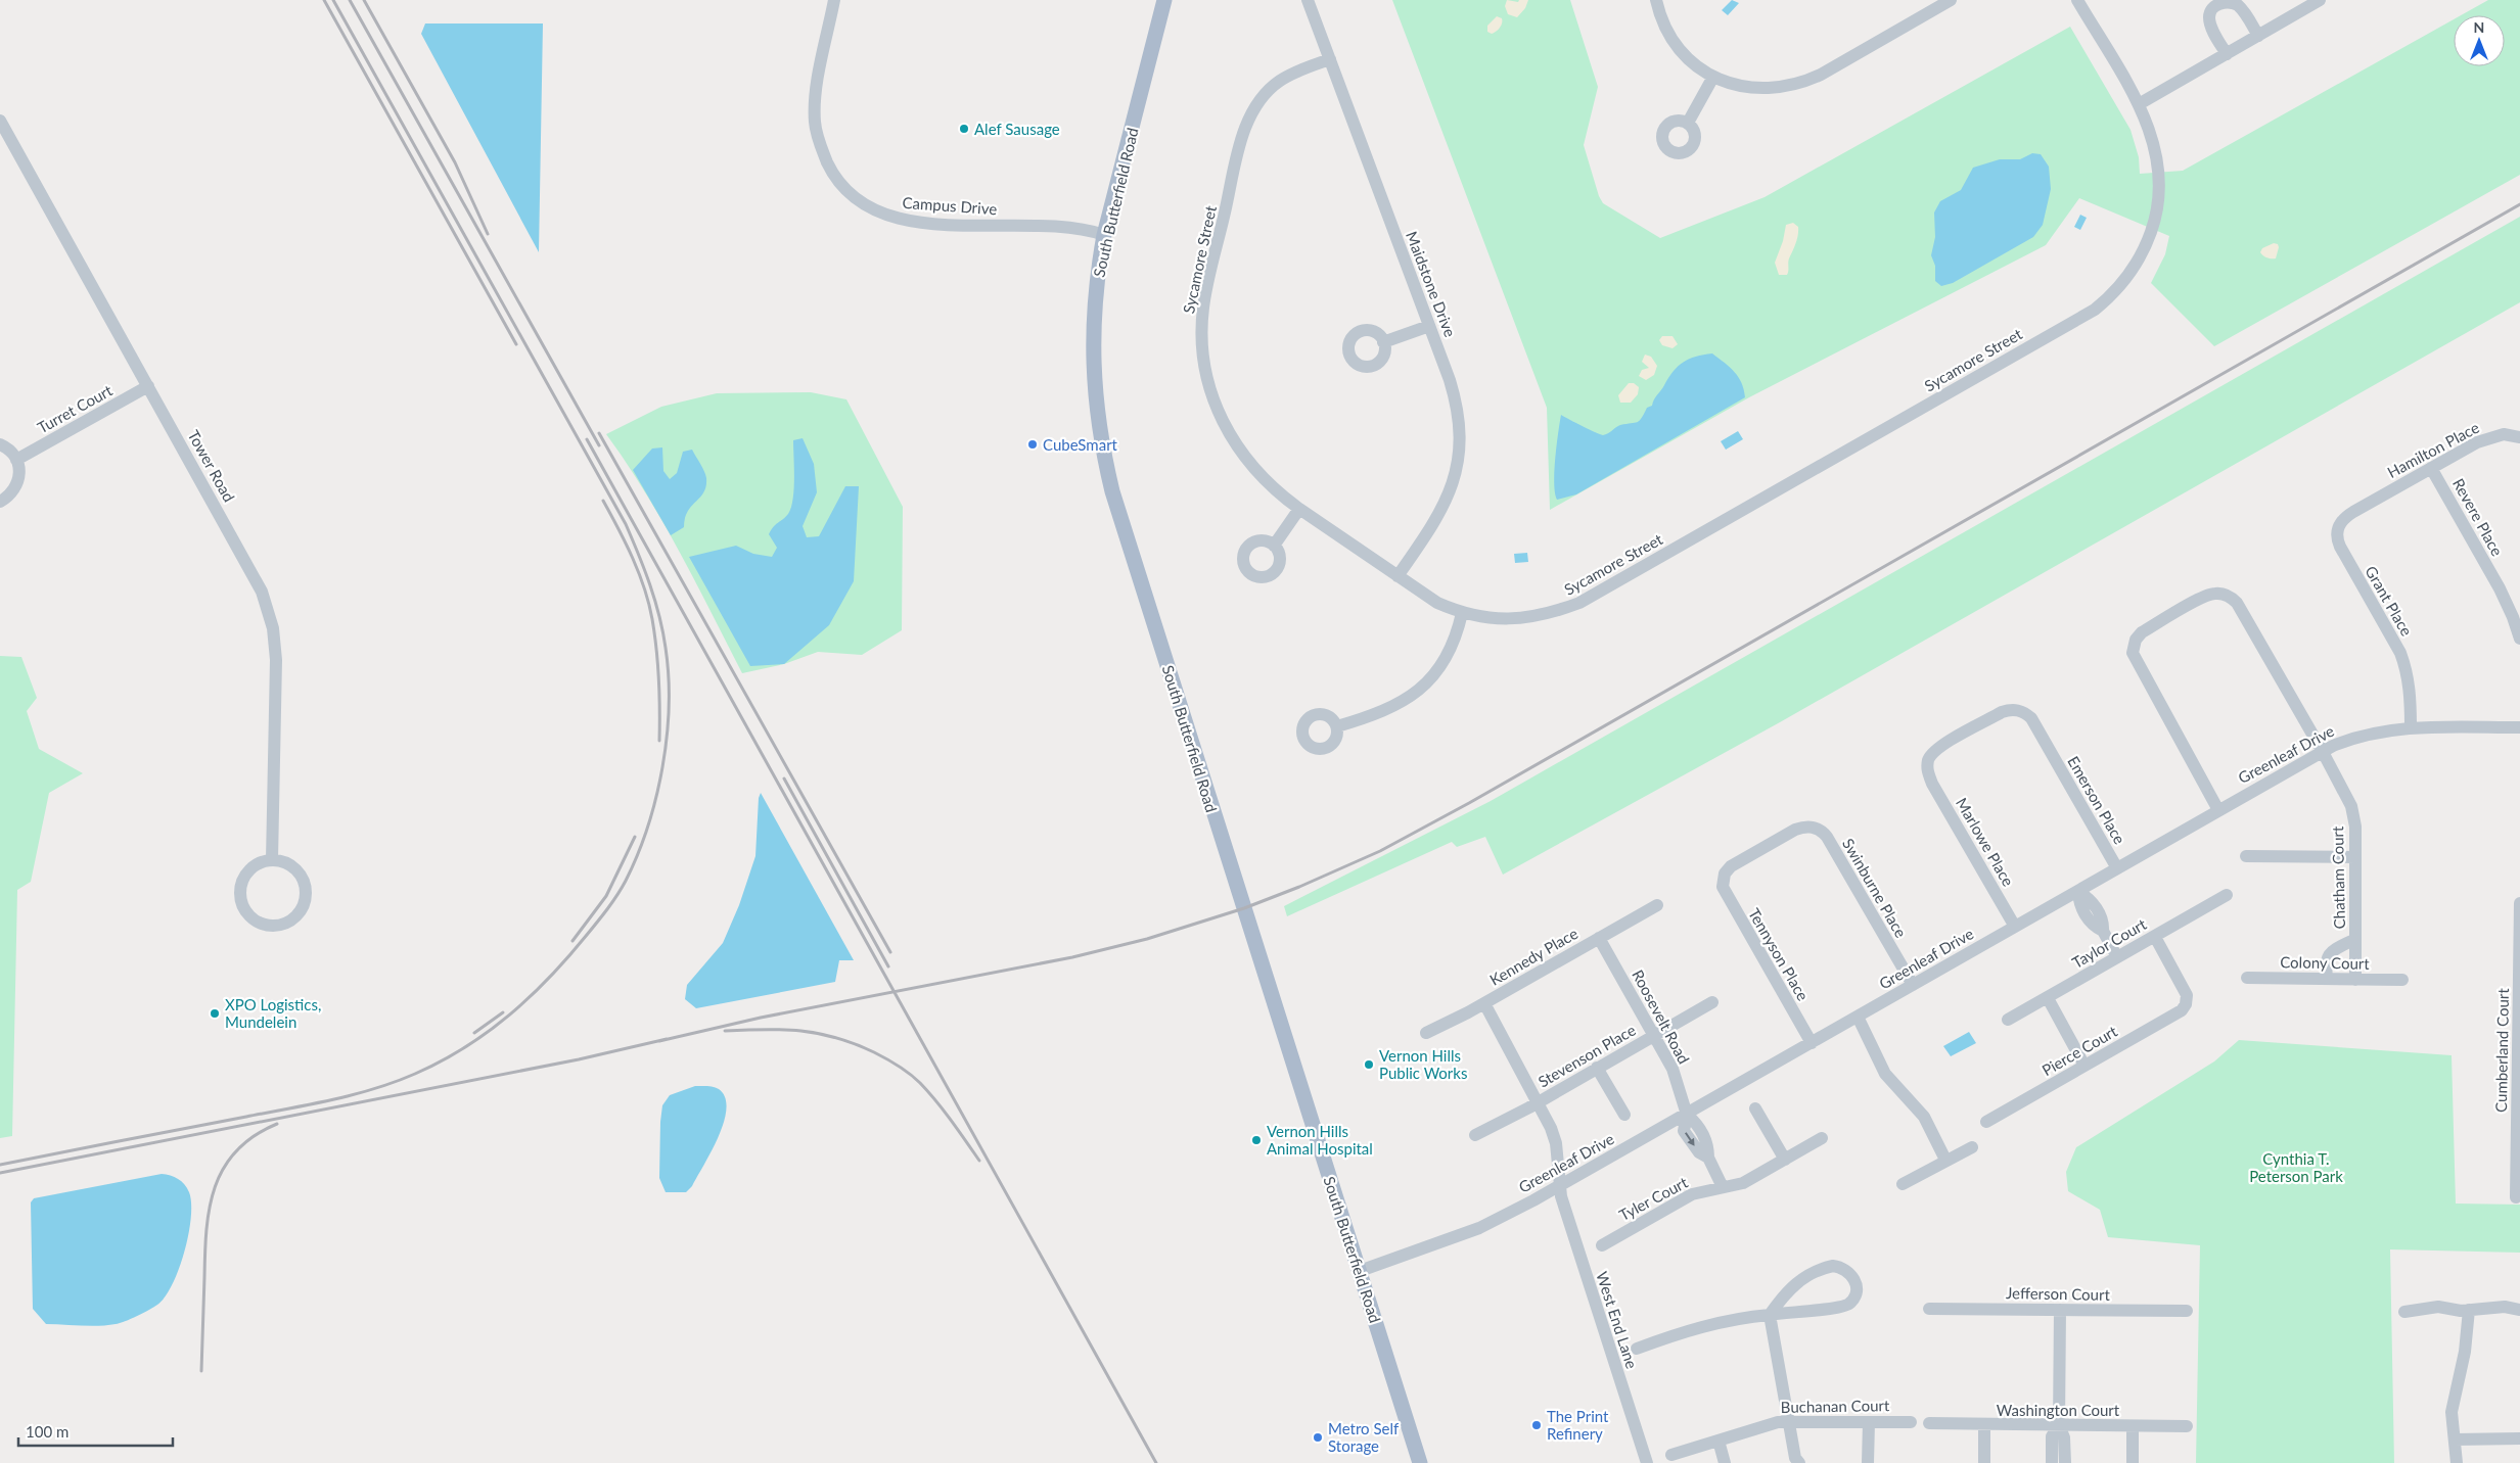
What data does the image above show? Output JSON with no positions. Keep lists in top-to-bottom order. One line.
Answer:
{"streets":{"main road":["South Butterfield Road"],"street":["Campus Drive","Sycamore Street","Maidstone Drive","Turret Court","Hamilton Place","Tower Road","Revere Place","Grant Place","Greenleaf Drive","Emerson Place","Marlowe Place","Chatham Court","Swinburne Place","Taylor Court","Tennyson Place","Kennedy Place","Colony Court","Roosevelt Road","Pierce Court","Cumberland Court","Stevenson Place","Tyler Court","Jefferson Court","West End Lane","Buchanan Court","Washington Court"]},"crossings":[["South Butterfield Road","Campus Drive"],["South Butterfield Road","Greenleaf Drive"],["Sycamore Street","Maidstone Drive"],["Turret Court","Tower Road"],["Hamilton Place","Revere Place"],["Hamilton Place","Grant Place"],["Grant Place","Greenleaf Drive"],["Greenleaf Drive","Emerson Place"],["Greenleaf Drive","Marlowe Place"],["Greenleaf Drive","Chatham Court"],["Greenleaf Drive","Swinburne Place"],["Greenleaf Drive","Tennyson Place"],["Greenleaf Drive","Roosevelt Road"],["Greenleaf Drive","West End Lane"],["Emerson Place","Marlowe Place"],["Chatham Court","Colony Court"],["Swinburne Place","Tennyson Place"],["Taylor Court","Pierce Court"],["Kennedy Place","Roosevelt Road"],["Kennedy Place","West End Lane"],["Roosevelt Road","Stevenson Place"],["Stevenson Place","West End Lane"]],"parks":["Cynthia T. Peterson Park"],"places":["Alef Sausage","CubeSmart","XPO Logistics, Mundelein","Vernon Hills Public Works","Vernon Hills Animal Hospital","The Print Refinery","Metro Self Storage"],"scale_bar":"100 m","north":"top"}
